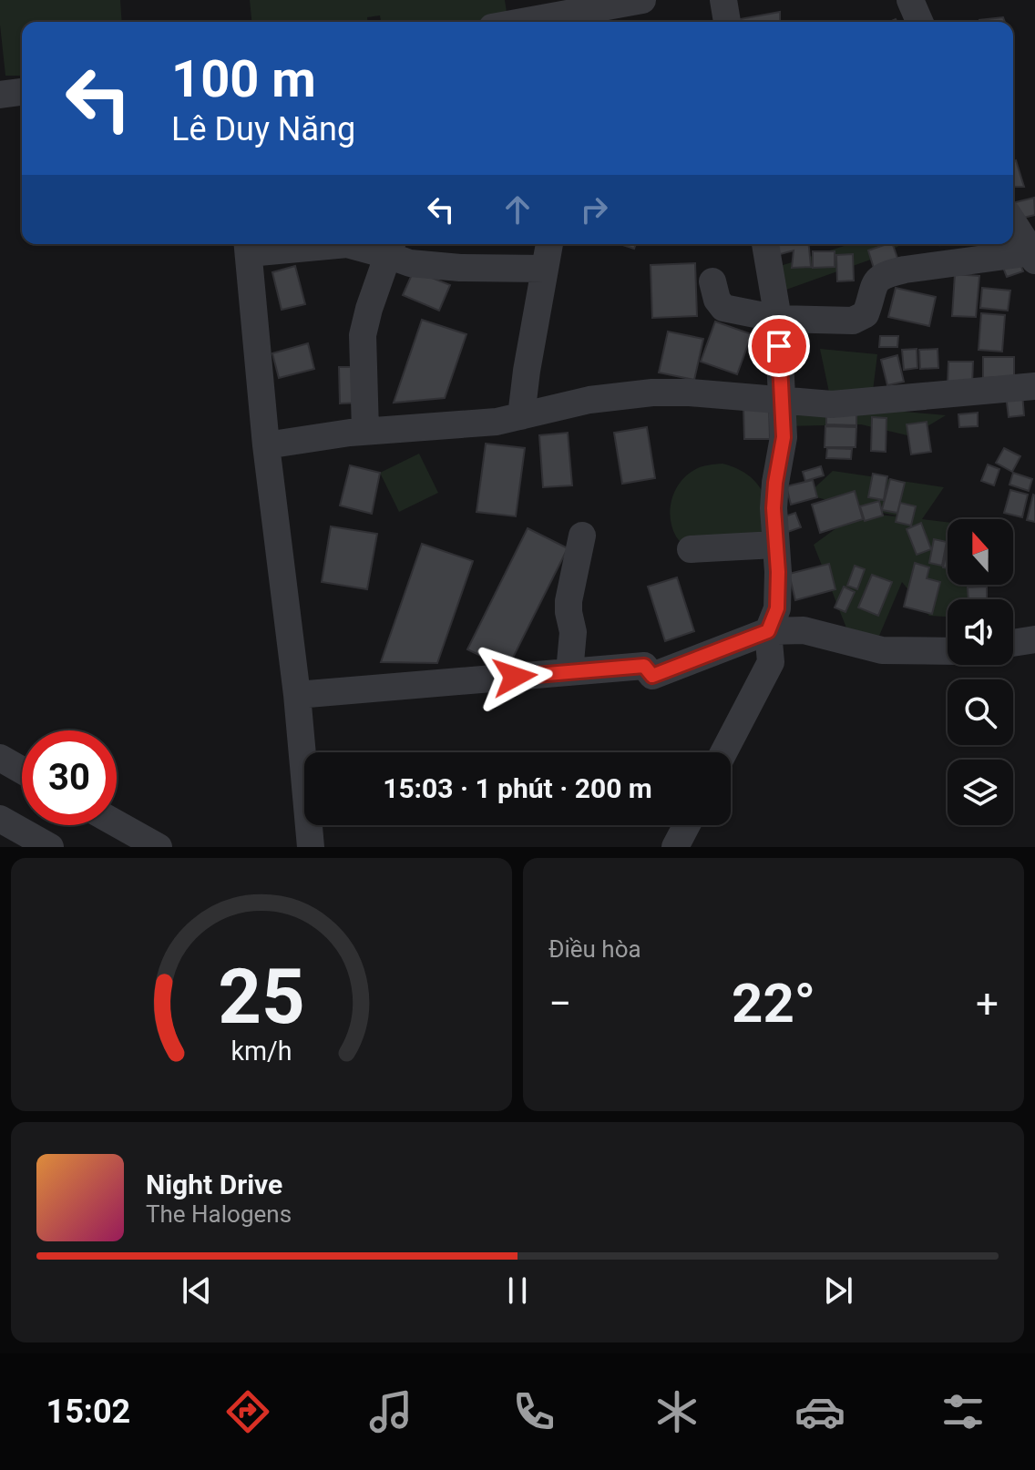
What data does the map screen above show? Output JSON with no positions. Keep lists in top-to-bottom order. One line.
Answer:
{"north":"top","page":{"turn":["100 m","Lê Duy Năng"],"limit":"30","trip":"15:03 · 1 phút · 200 m","tile":"Điều hòa","heat":["−","22°","+"],"song":["Night Drive","The Halogens"],"tabs":"15:02","gauge":["25","km/h"]}}
